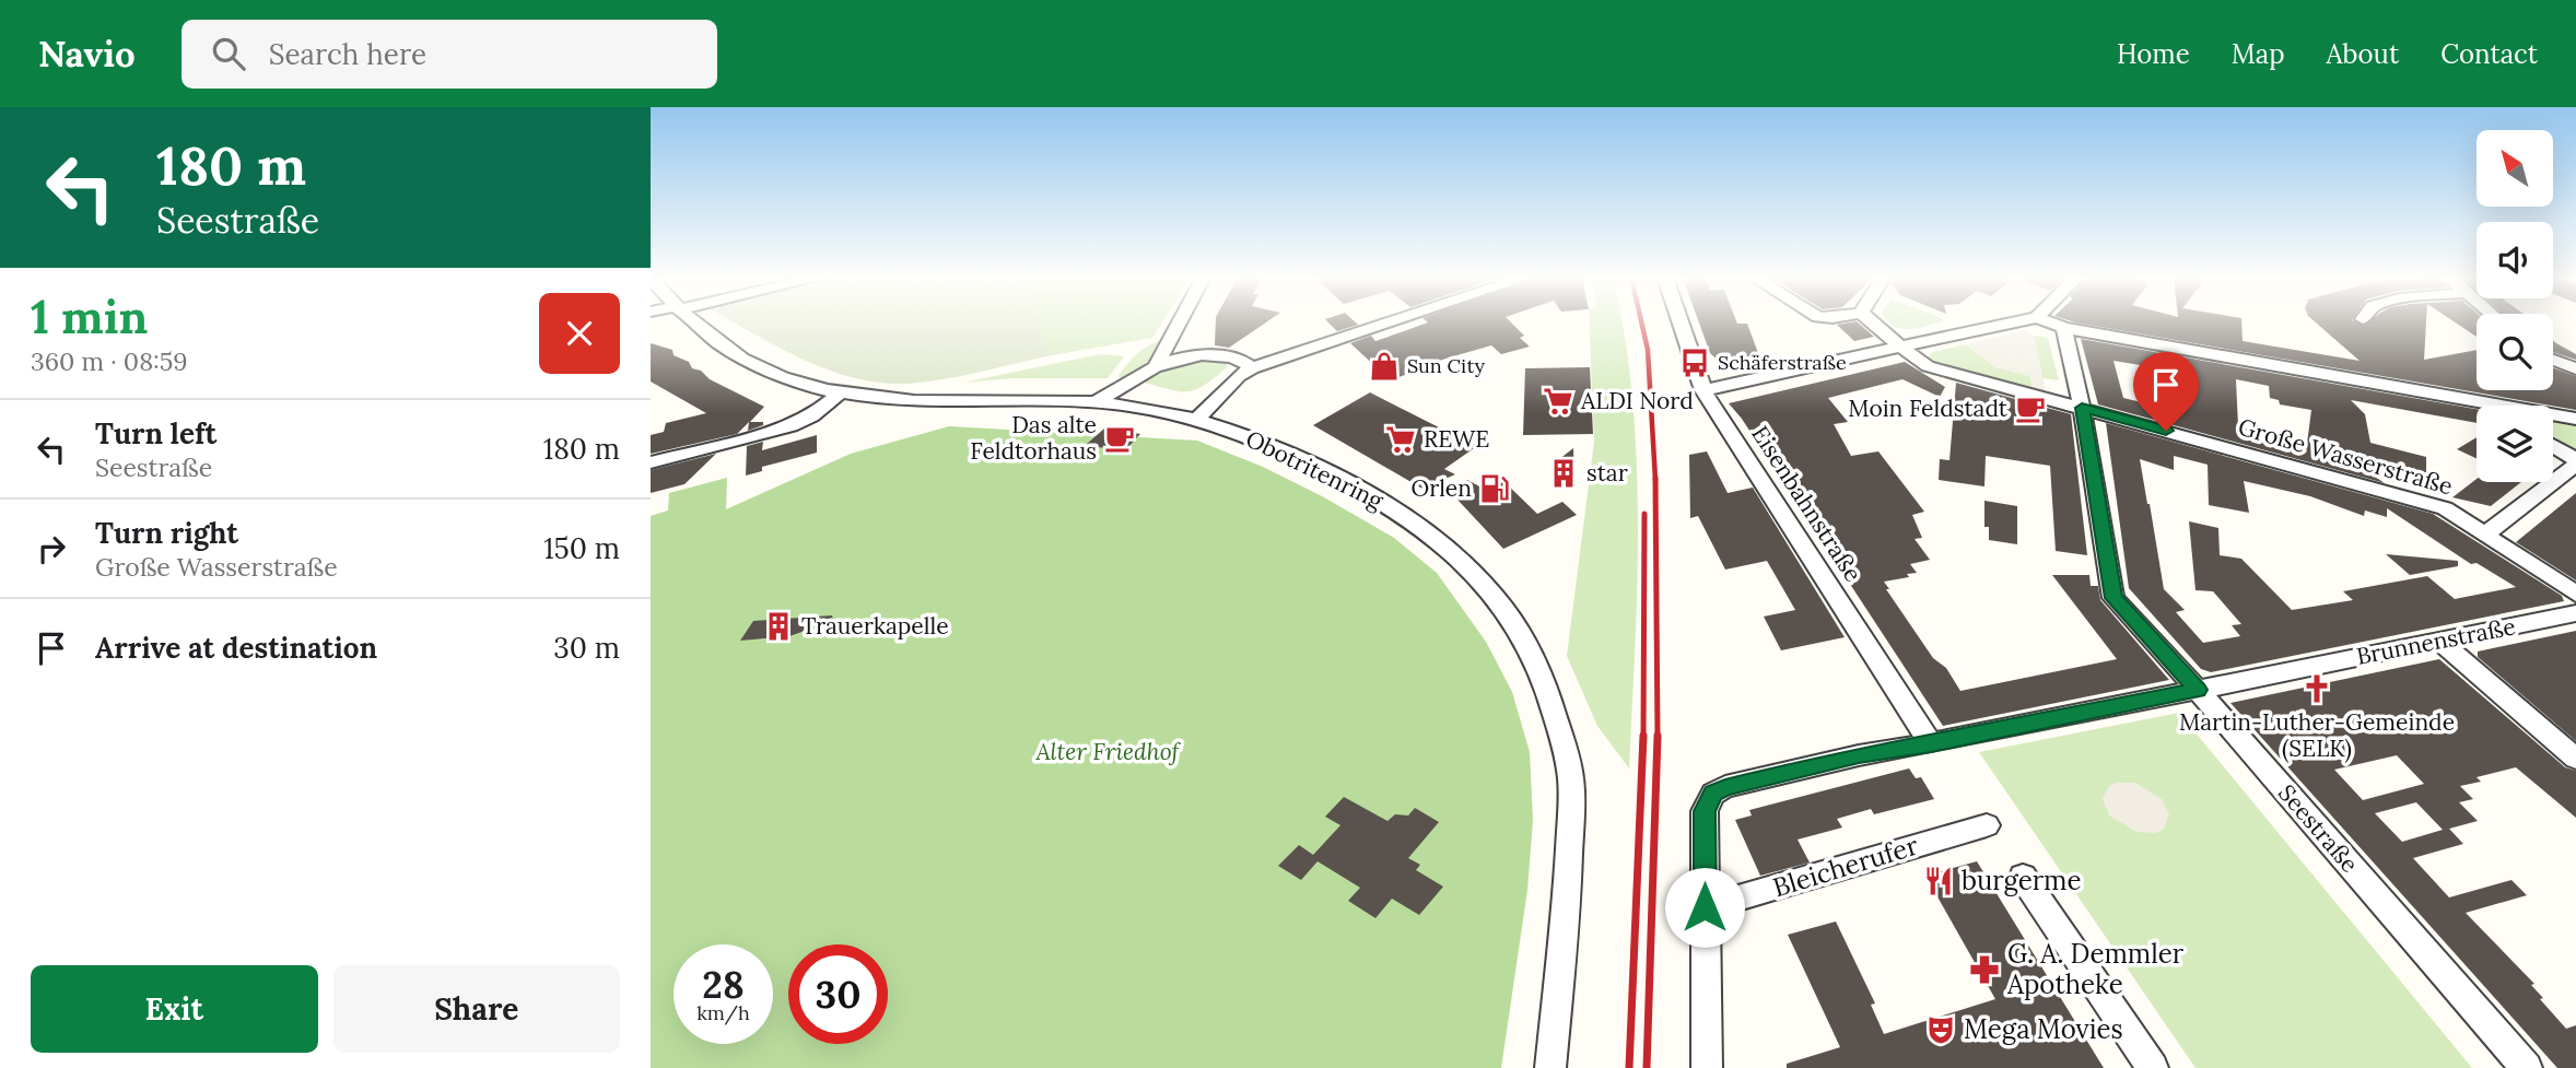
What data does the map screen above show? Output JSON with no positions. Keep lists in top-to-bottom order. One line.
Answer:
{"streets":{"street":["Große Wasserstraße","Obotritenring","Eisenbahnstraße","Brunnenstraße","Seestraße","Bleicherufer"]},"crossings":[["Große Wasserstraße","Seestraße"],["Eisenbahnstraße","Brunnenstraße"],["Brunnenstraße","Seestraße"],["Brunnenstraße","Bleicherufer"]],"parks":["Alter Friedhof"],"places":{"bus stop":["Schäferstraße"],"shop":["Sun City"],"supermarket":["ALDI Nord","REWE"],"cafe":["Moin Feldstadt","Das alte Feldtorhaus"],"building":["star","Trauerkapelle"],"fuel station":["Orlen"],"church":["Martin-Luther-Gemeinde (SELK)"],"restaurant":["burgerme"],"pharmacy":["G. A. Demmler Apotheke"],"theatre":["Mega Movies"]},"north":"top left","page":{"header":"Navio","search":"Search here","nav":["Home","Map","About","Contact"],"turn":["180 m","Seestraße"],"heading":["1 min","360 m · 08:59"],"list":[{"name":"Turn left","note":"Seestraße","value":"180 m"},{"name":"Turn right","note":"Große Wasserstraße","value":"150 m"},{"name":"Arrive at destination","value":"30 m"}],"speed":"28 km/h","limit":"30","buttons":["Exit","Share"]}}
